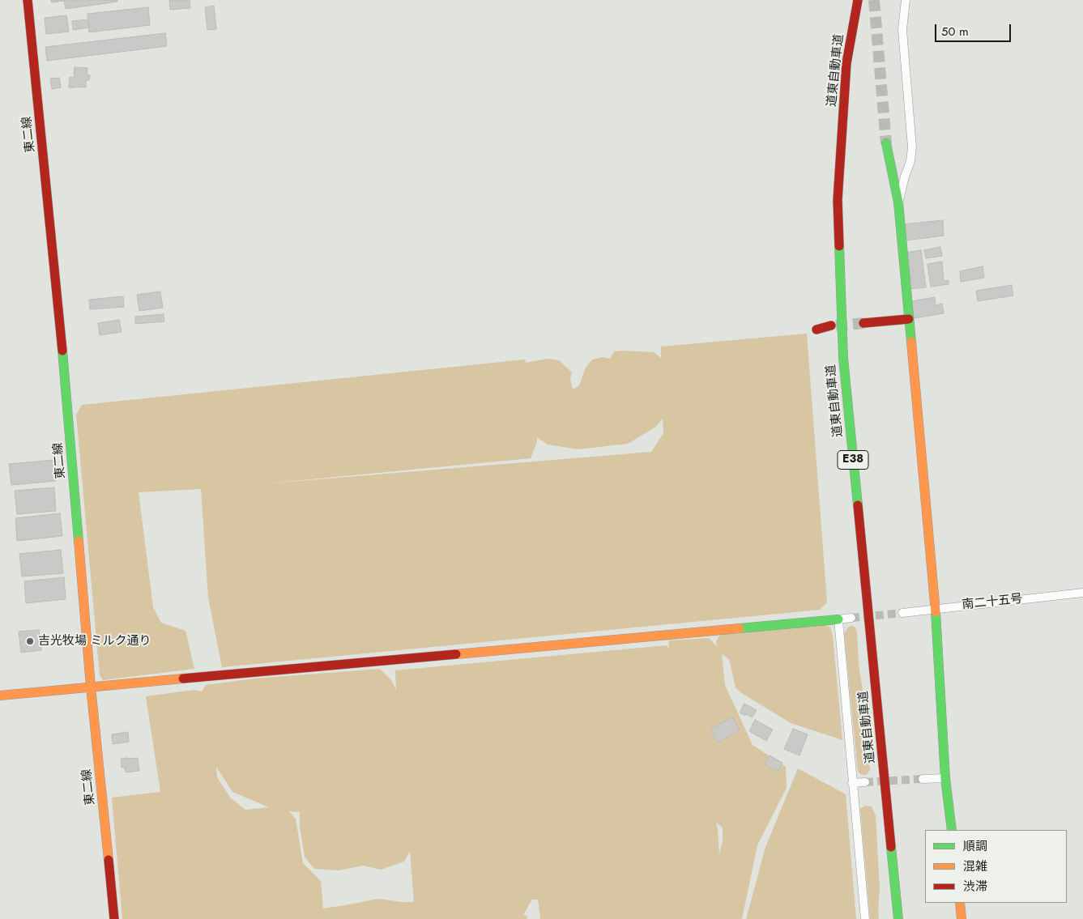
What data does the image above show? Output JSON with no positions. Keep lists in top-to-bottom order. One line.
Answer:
{"streets":{"main road":["道東自動車道","東二線","E38"],"street":["南二十五号"]},"places":["吉光牧場 ミルク通り"],"legend":["順調","混雑","渋滞"],"scale_bar":"50 m"}
